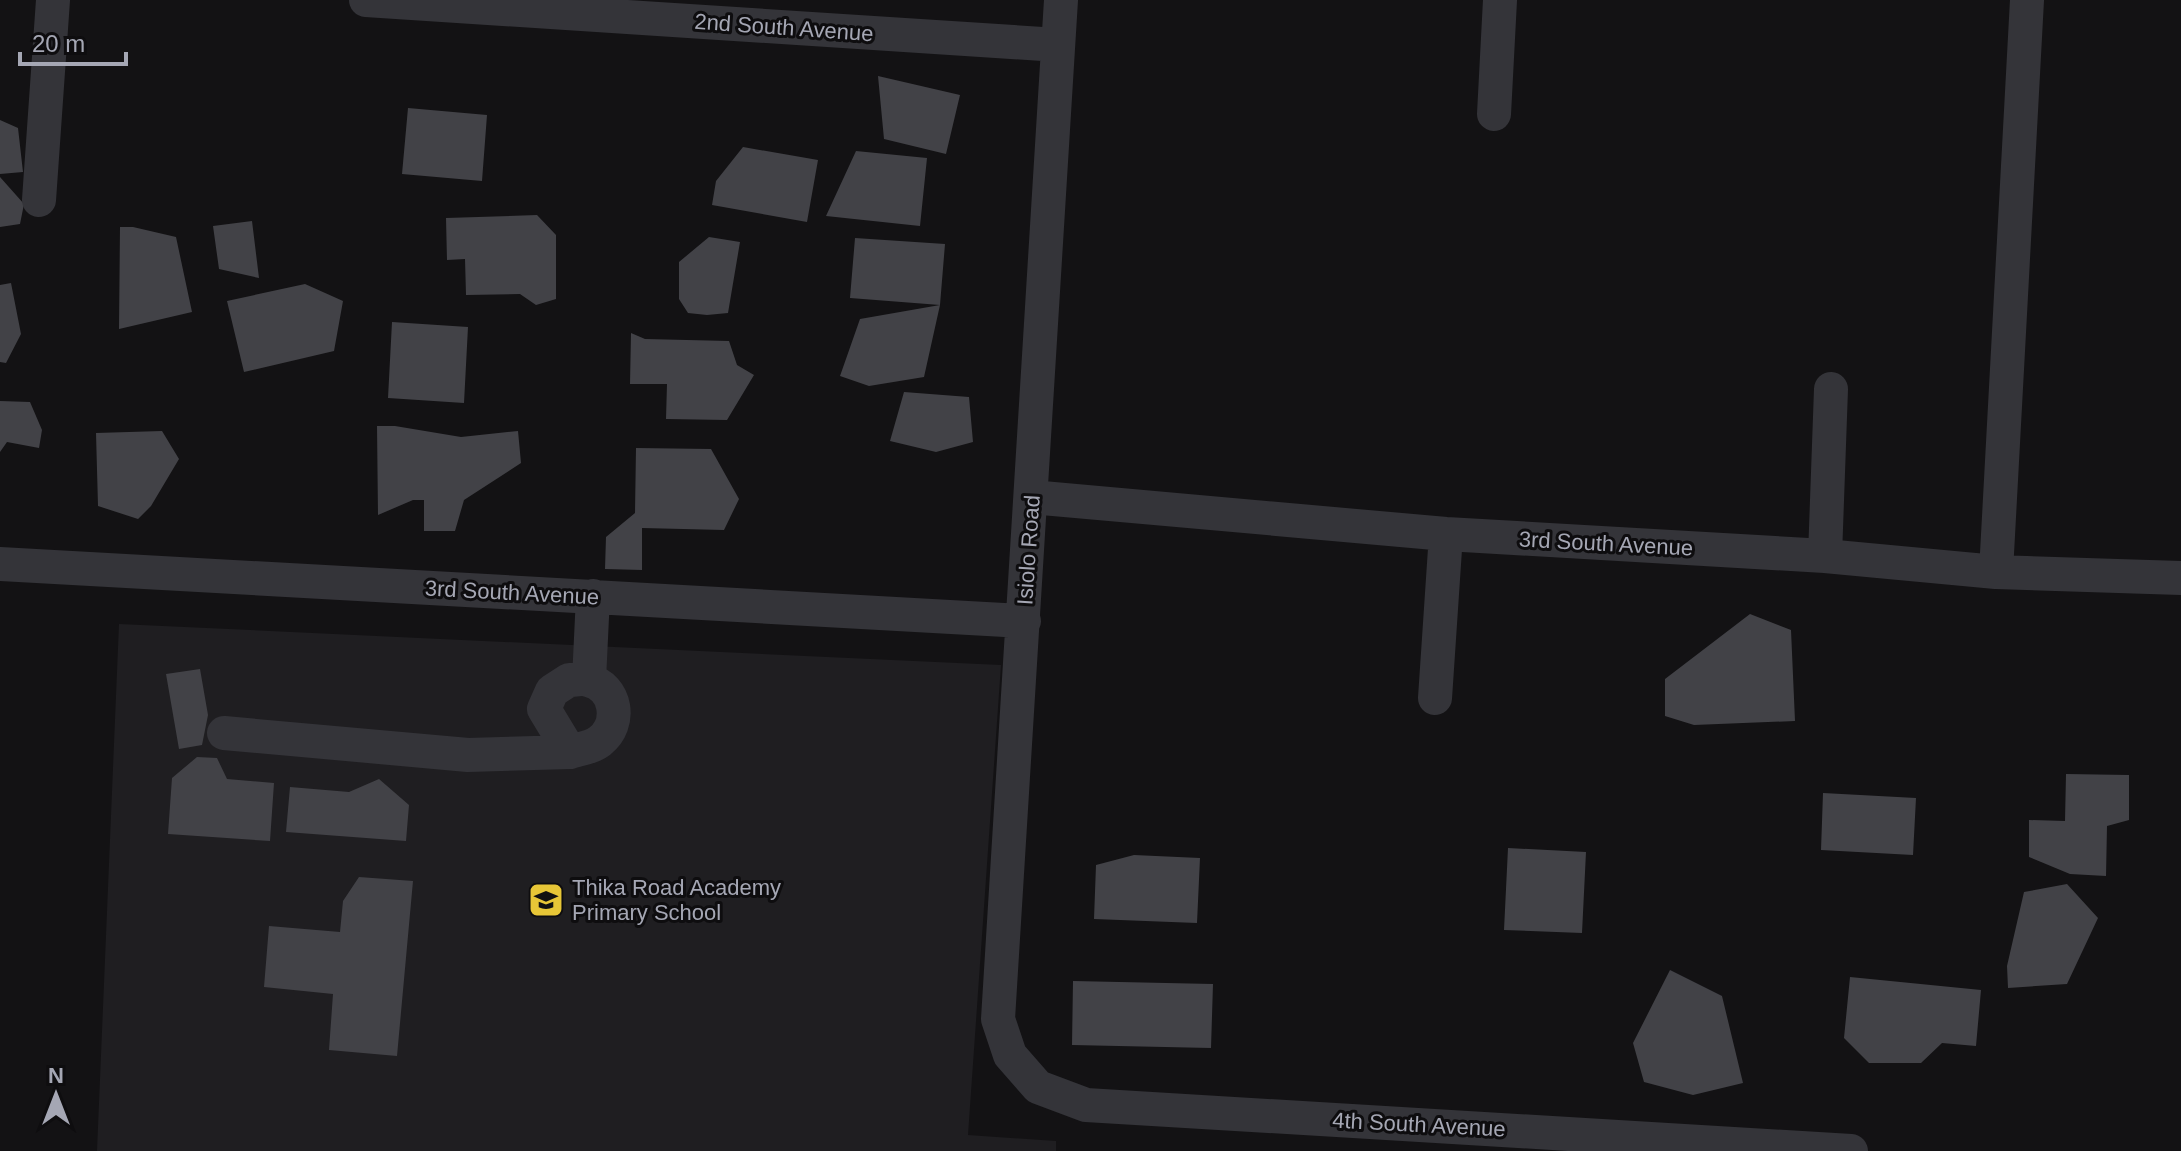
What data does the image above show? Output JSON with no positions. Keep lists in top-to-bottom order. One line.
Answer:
{"streets":{"street":["2nd South Avenue","3rd South Avenue","Isiolo Road","4th South Avenue"]},"crossings":[["2nd South Avenue","Isiolo Road"],["3rd South Avenue","Isiolo Road"],["Isiolo Road","4th South Avenue"]],"places":{"school or university":["Thika Road Academy Primary School"]},"scale_bar":"20 m","north":"top"}
